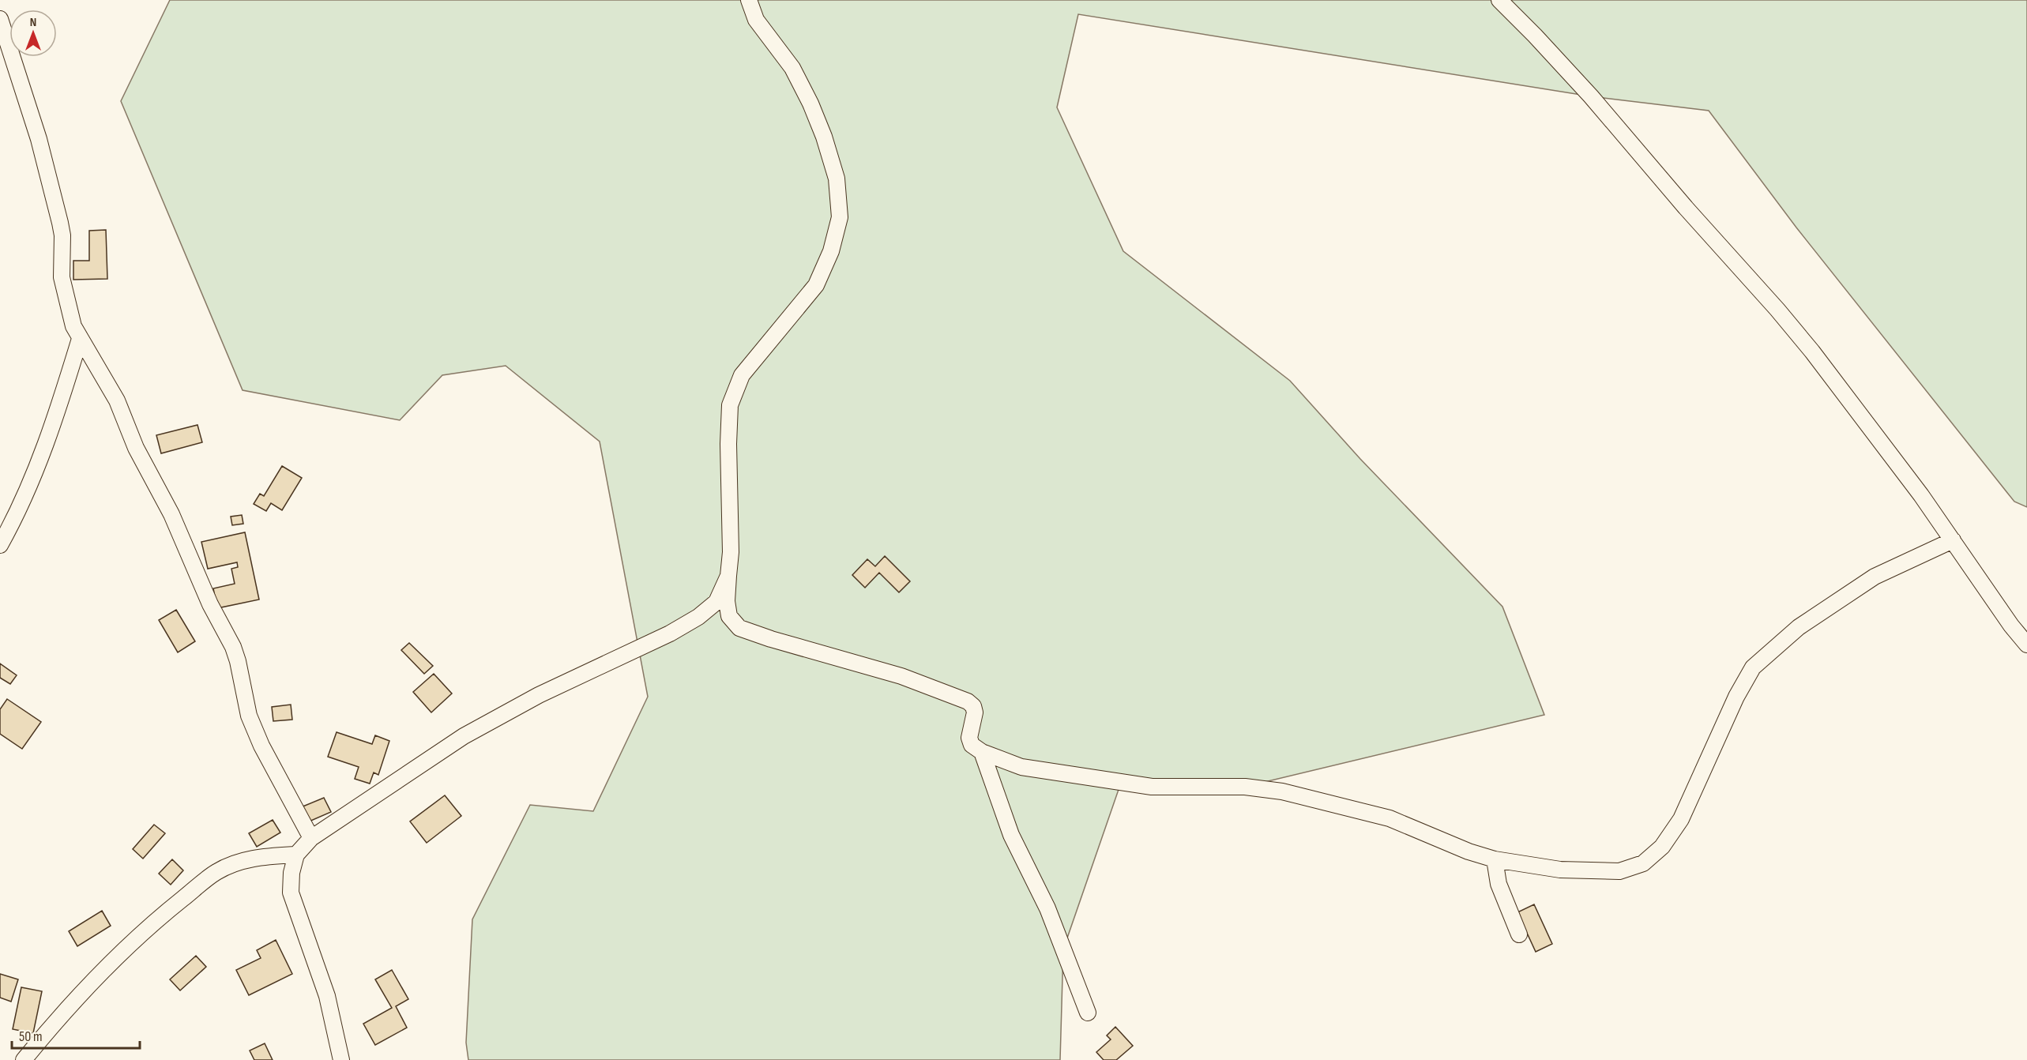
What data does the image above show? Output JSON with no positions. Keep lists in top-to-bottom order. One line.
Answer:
{"scale_bar":"50 m","north":"top"}
